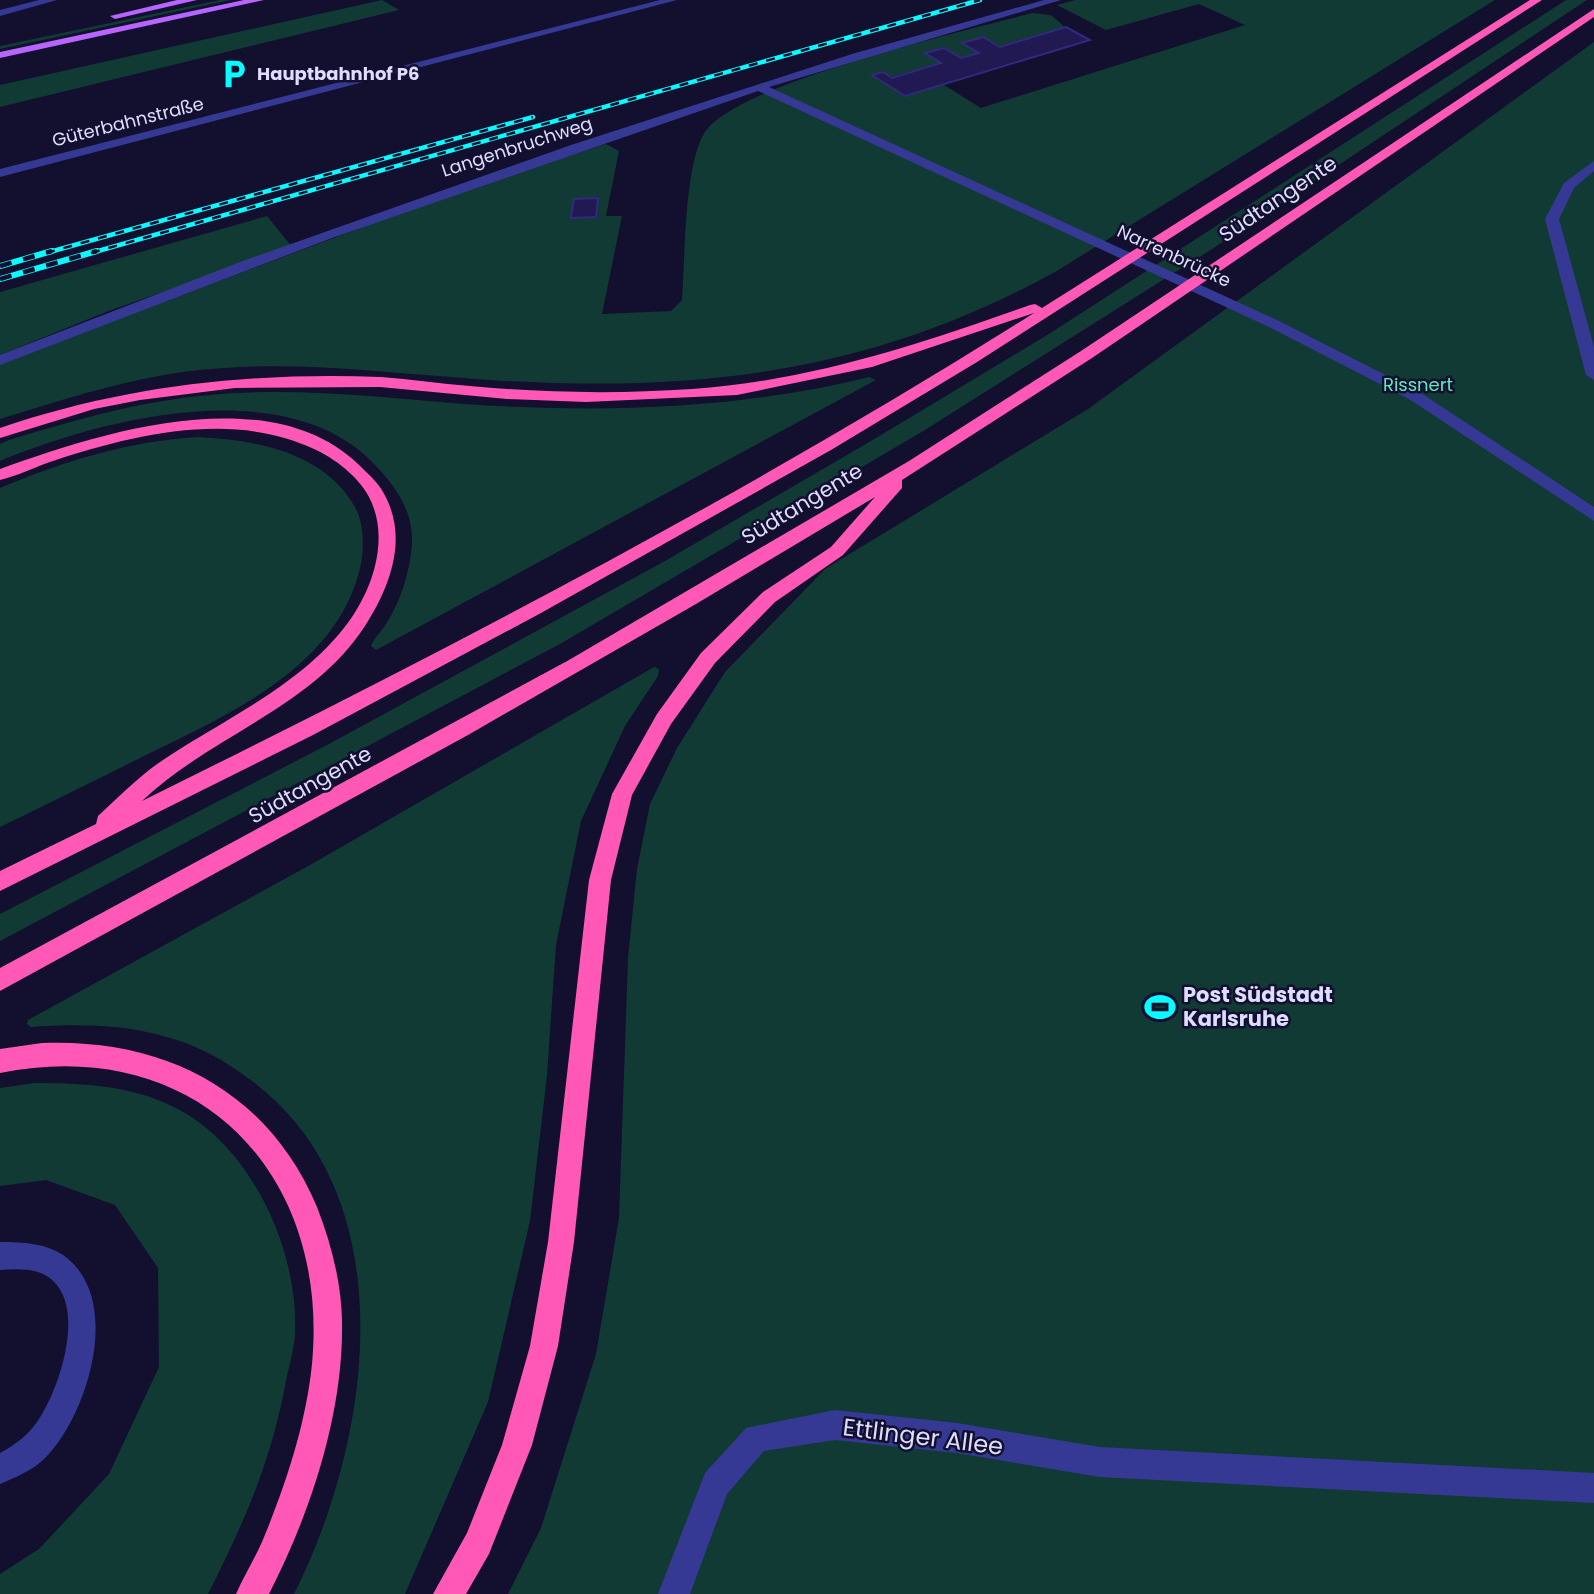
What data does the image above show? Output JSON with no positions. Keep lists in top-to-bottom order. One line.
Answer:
{"streets":{"highway":["Südtangente"],"street":["Güterbahnstraße","Langenbruchweg","Narrenbrücke","Ettlinger Allee"]},"crossings":[["Langenbruchweg","Narrenbrücke"]],"parks":["Rissnert"],"places":{"parking":["Hauptbahnhof P6"],"sports":["Post Südstadt Karlsruhe"]}}
